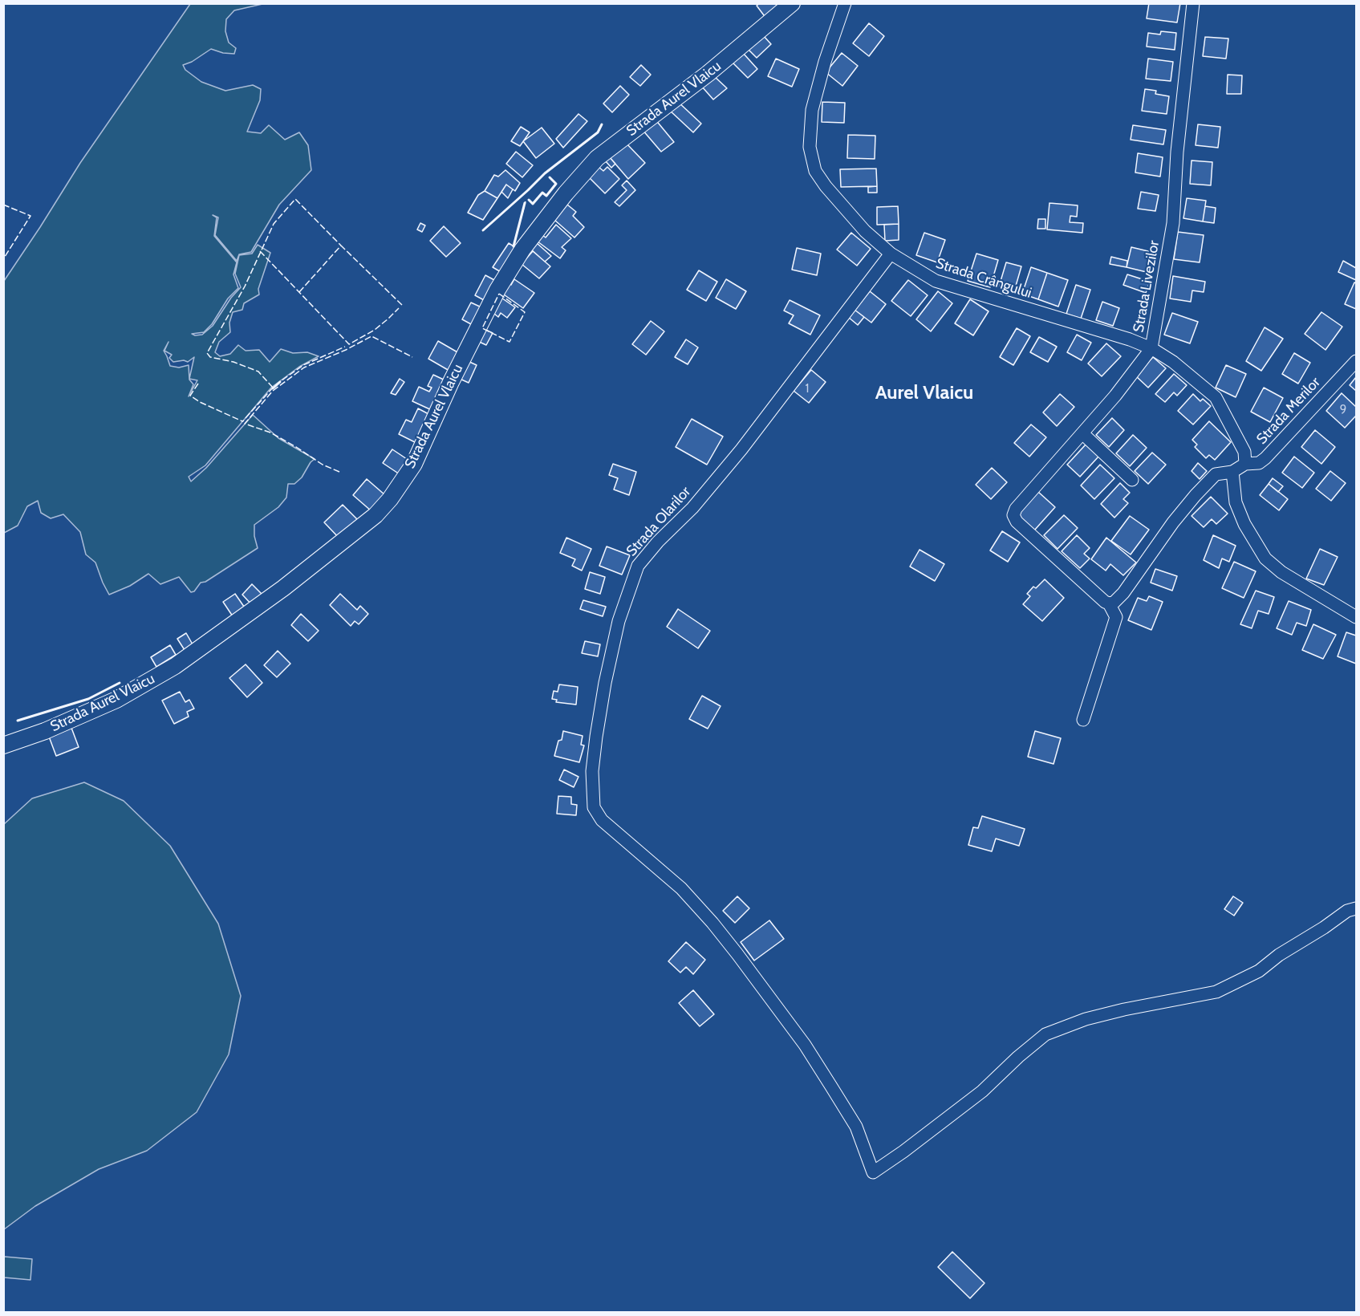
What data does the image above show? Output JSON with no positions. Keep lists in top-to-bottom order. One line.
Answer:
{"streets":{"street":["Strada Aurel Vlaicu","Strada Crângului","Strada Livezilor","Strada Merilor","Strada Olarilor"]},"crossings":[["Strada Crângului","Strada Livezilor"],["Strada Crângului","Strada Merilor"],["Strada Crângului","Strada Olarilor"],["Strada Livezilor","Strada Merilor"]],"districts":["Aurel Vlaicu"],"house_numbers":["1","9"]}
